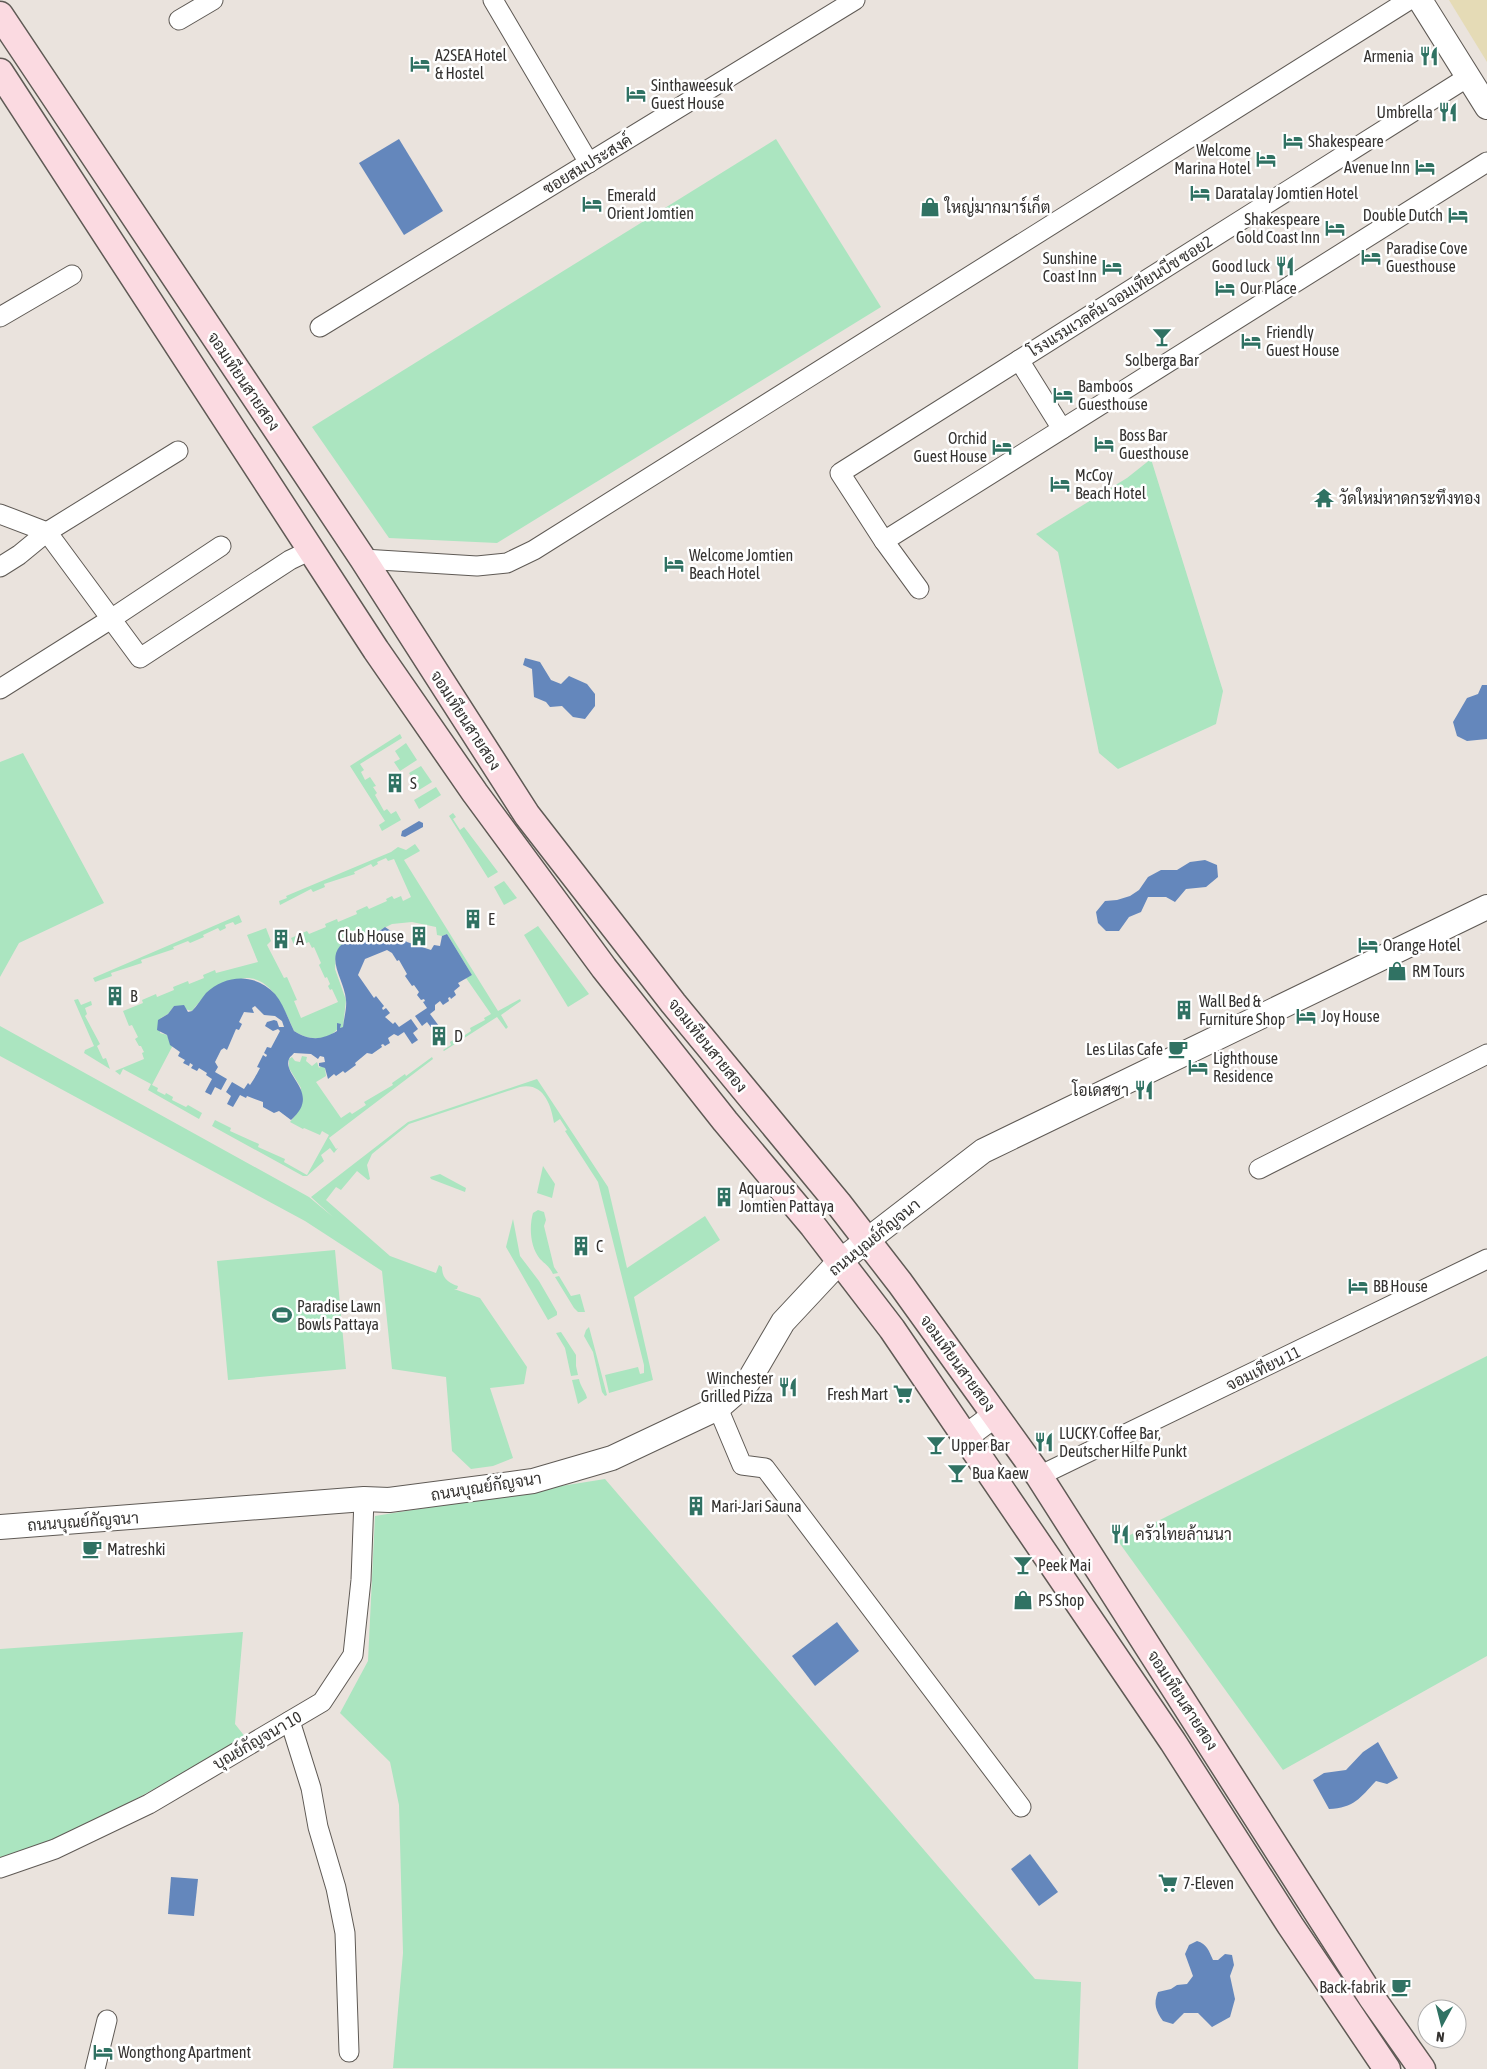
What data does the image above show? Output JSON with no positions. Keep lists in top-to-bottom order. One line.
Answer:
{"streets":{"main road":["จอมเทียนสายสอง"],"street":["ซอยสมประสงค์","โรงแรมเวลคัม จอมเทียนบีช ซอย2","ถนนบุณย์กัญจนา","จอมเทียน 11","บุณย์กัญจนา 10"]},"crossings":[["จอมเทียนสายสอง","ถนนบุณย์กัญจนา"],["จอมเทียนสายสอง","จอมเทียน 11"],["ถนนบุณย์กัญจนา","บุณย์กัญจนา 10"]],"places":{"restaurant":["Armenia","Umbrella","Good luck","โอเดสซา","Winchester Grilled Pizza","LUCKY Coffee Bar, Deutscher Hilfe Punkt","ครัวไทยล้านนา"],"hotel":["A2SEA Hotel & Hostel","Sinthaweesuk Guest House","Shakespeare","Welcome Marina Hotel","Avenue Inn","Daratalay Jomtien Hotel","Emerald Orient Jomtien","Double Dutch","Shakespeare Gold Coast Inn","Paradise Cove Guesthouse","Sunshine Coast Inn","Our Place","Friendly Guest House","Bamboos Guesthouse","Boss Bar Guesthouse","Orchid Guest House","McCoy Beach Hotel","Welcome Jomtien Beach Hotel","Orange Hotel","Joy House","Lighthouse Residence","BB House","Wongthong Apartment"],"shop":["ใหญ่มากมาร์เก็ต","RM Tours","PS Shop"],"bar":["Solberga Bar","Upper Bar","Bua Kaew","Peek Mai"],"temple":["วัดใหม่หาดกระทึงทอง"],"building":["S","E","Club House","A","B","Wall Bed & Furniture Shop","D","Aquarous Jomtien Pattaya","C","Mari-Jari Sauna"],"cafe":["Les Lilas Cafe","Matreshki","Back-fabrik"],"sports":["Paradise Lawn Bowls Pattaya"],"supermarket":["Fresh Mart","7-Eleven"]},"north":"bottom"}
